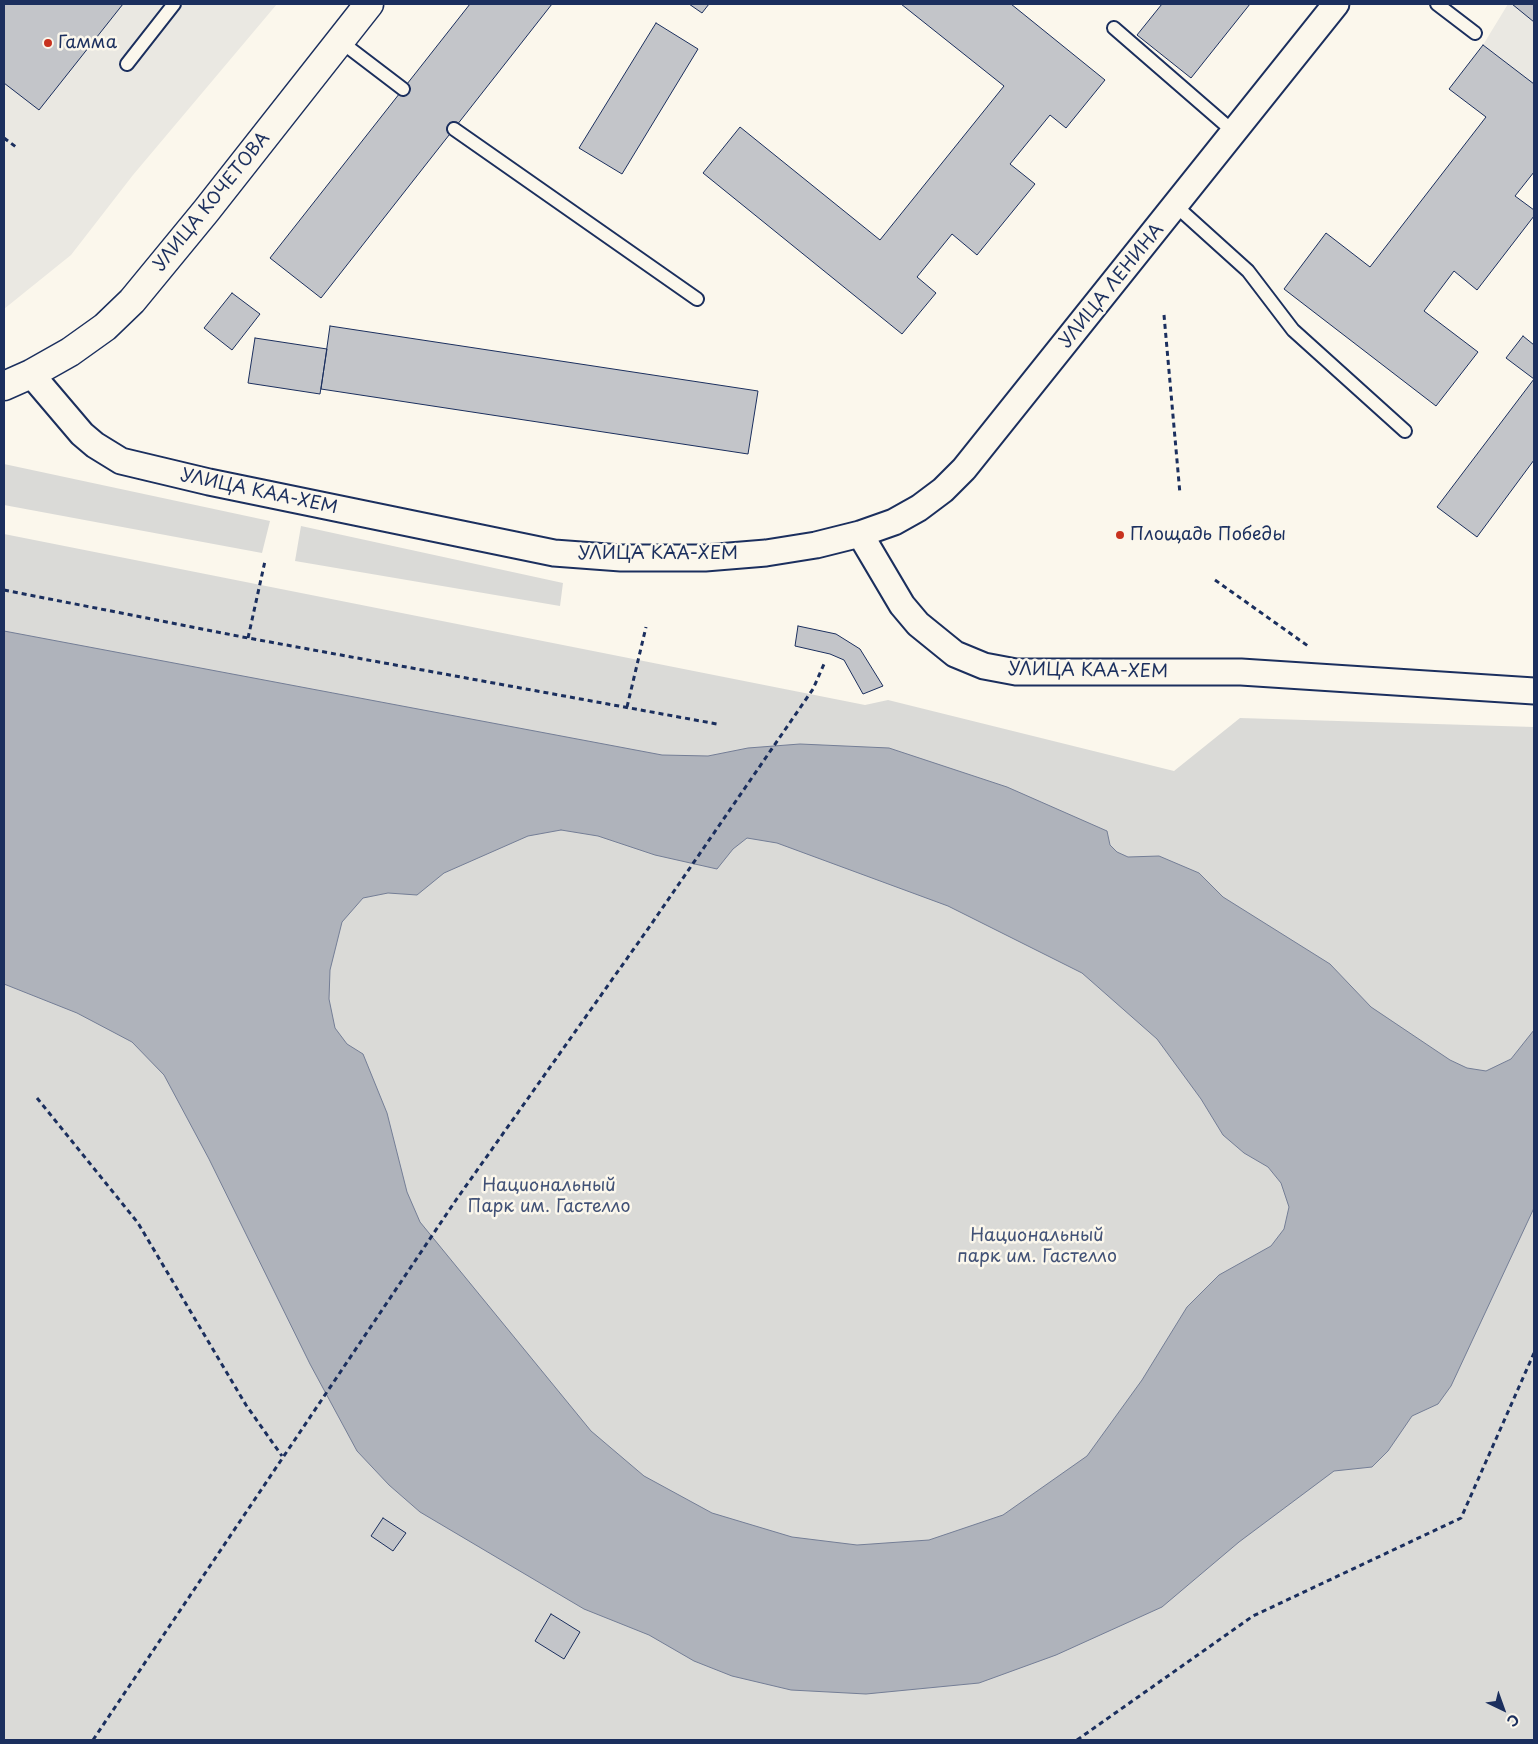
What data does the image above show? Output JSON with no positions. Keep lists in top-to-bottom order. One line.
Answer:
{"streets":{"main road":["УЛИЦА КОЧЕТОВА"],"street":["УЛИЦА ЛЕНИНА","УЛИЦА КАА-ХЕМ"]},"crossings":[["УЛИЦА КОЧЕТОВА","УЛИЦА КАА-ХЕМ"],["УЛИЦА ЛЕНИНА","УЛИЦА КАА-ХЕМ"]],"parks":["Национальный Парк им. Гастелло","Национальный парк им. Гастелло"],"places":["Гамма","Площадь Победы"],"north":"bottom right"}
